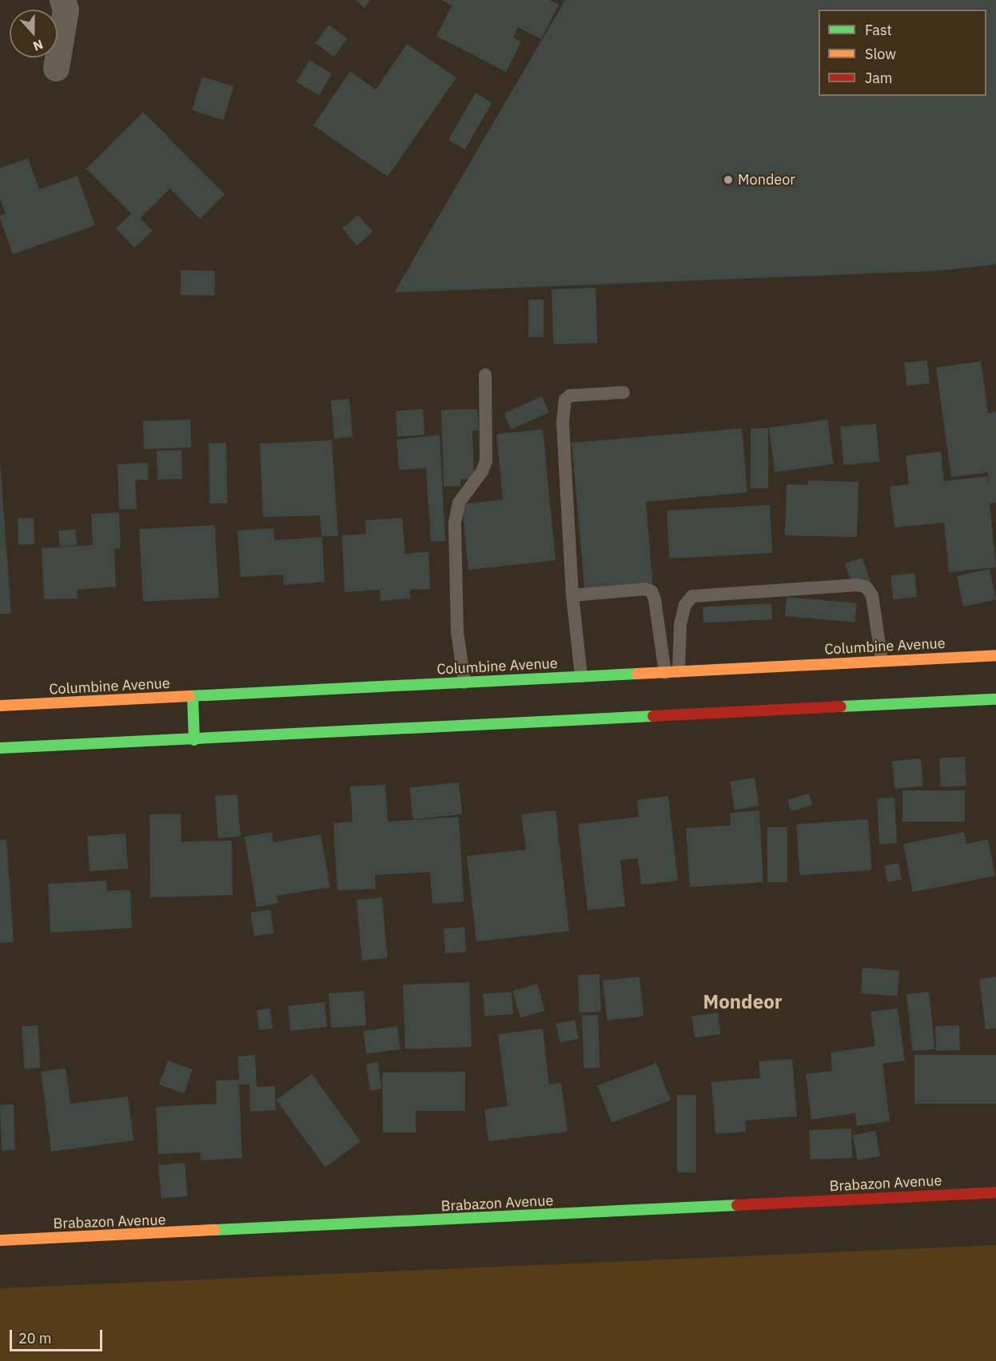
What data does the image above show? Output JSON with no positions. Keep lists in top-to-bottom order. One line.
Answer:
{"streets":{"main road":["Columbine Avenue","Brabazon Avenue"]},"districts":["Mondeor"],"places":["Mondeor"],"legend":["Fast","Slow","Jam"],"scale_bar":"20 m","north":"bottom"}
